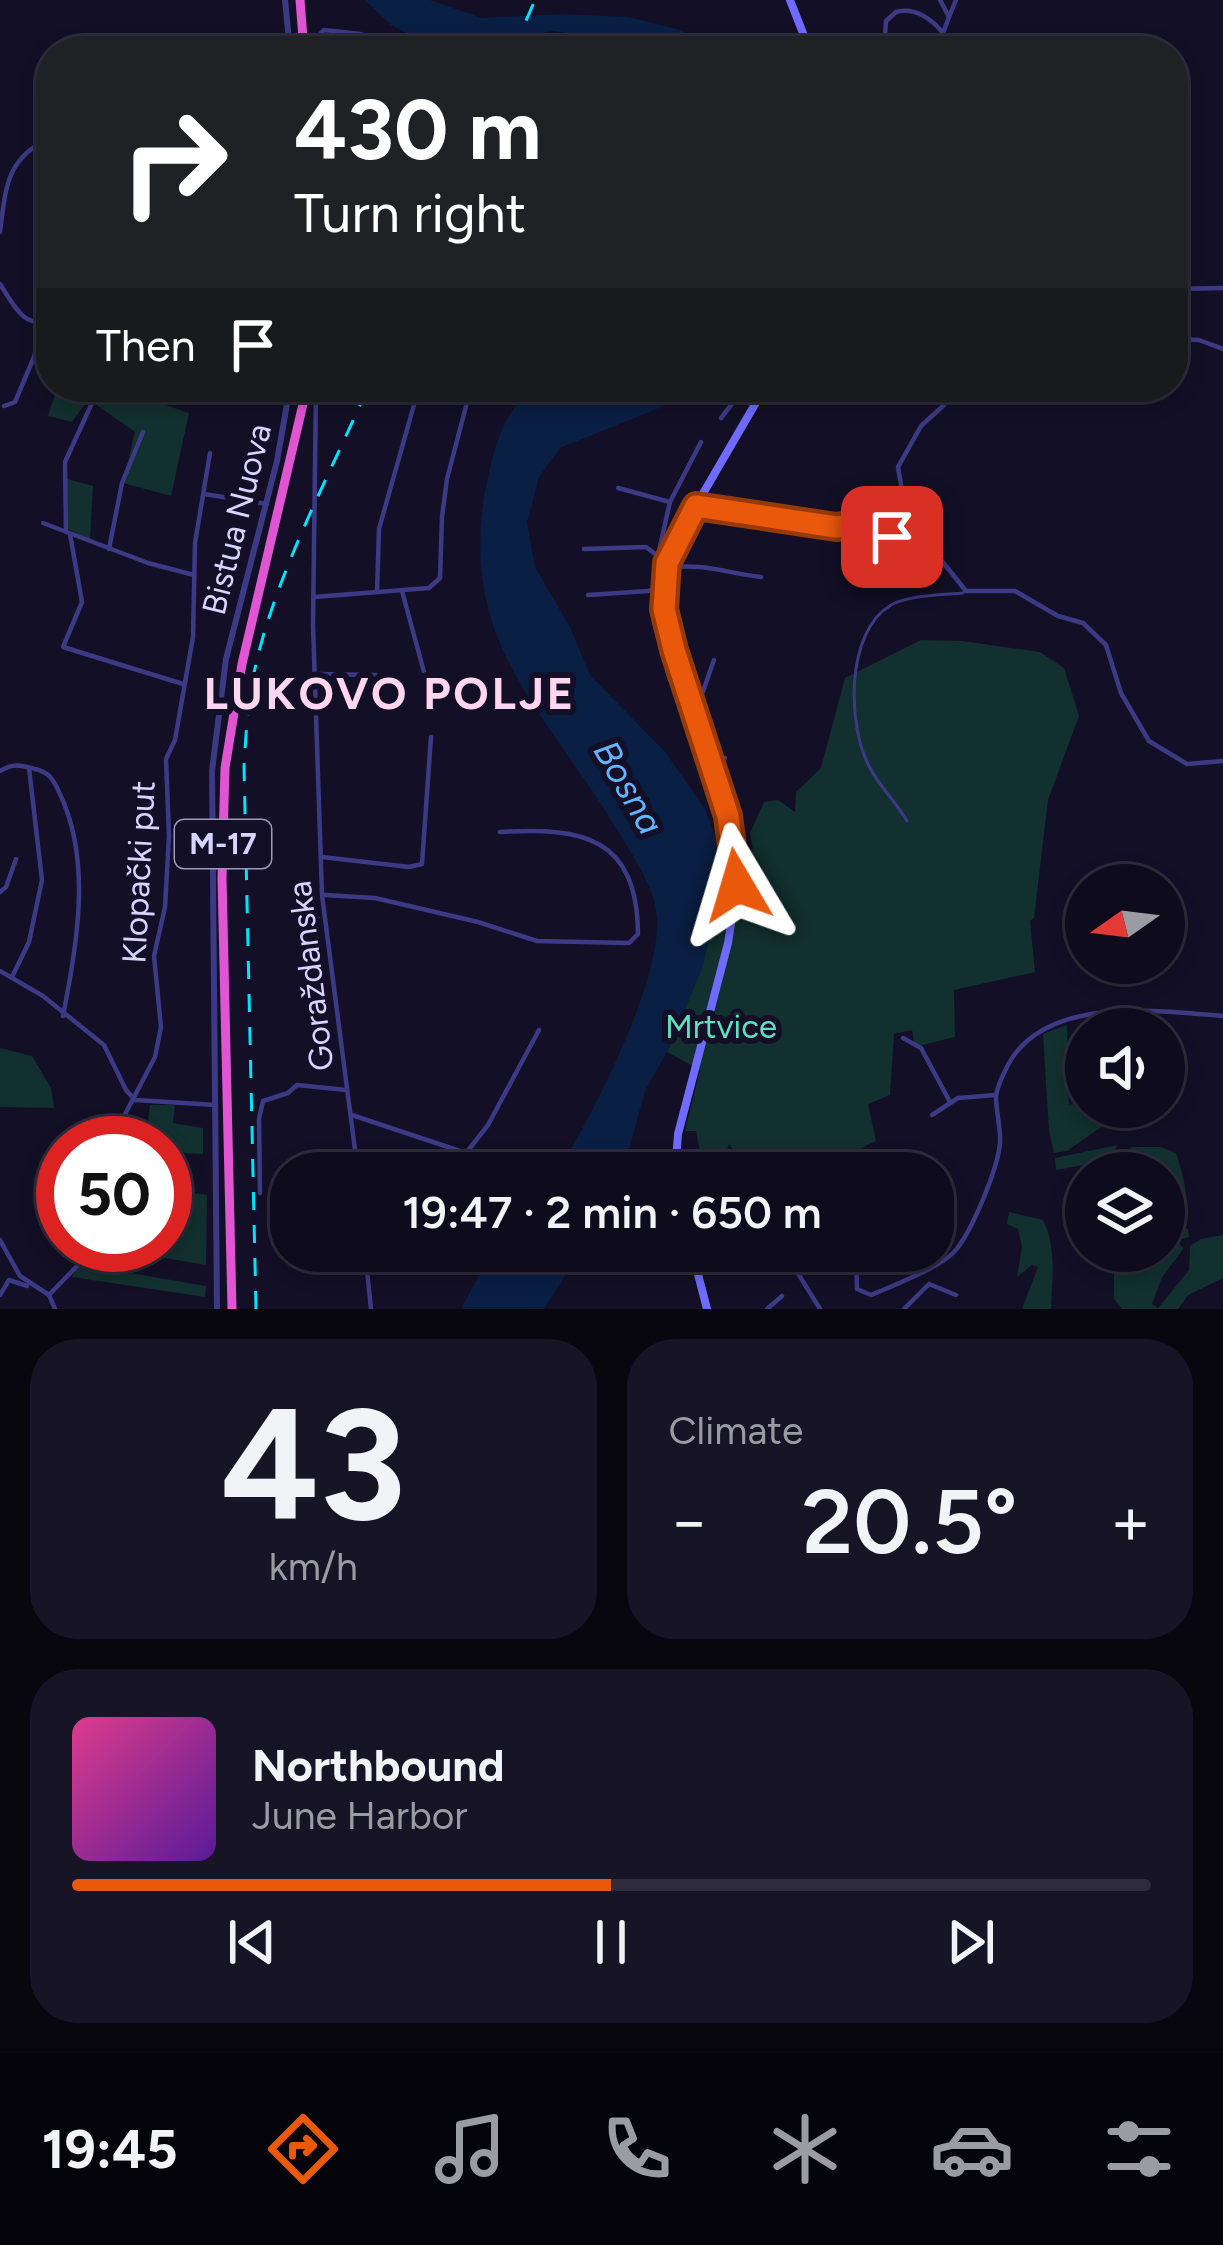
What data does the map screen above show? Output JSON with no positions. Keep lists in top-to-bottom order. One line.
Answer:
{"streets":{"highway":["M-17"],"street":["Bistua Nuova","Klopački put","Goraždanska"]},"districts":["LUKOVO POLJE"],"water":["Bosna"],"parks":["Mrtvice"],"north":"left","page":{"turn":["430 m","Turn right"],"then":"Then","limit":"50","trip":"19:47 · 2 min · 650 m","tile":[["43","km/h"],"Climate"],"heat":["−","20.5°","+"],"song":["Northbound","June Harbor"],"tabs":"19:45"}}
